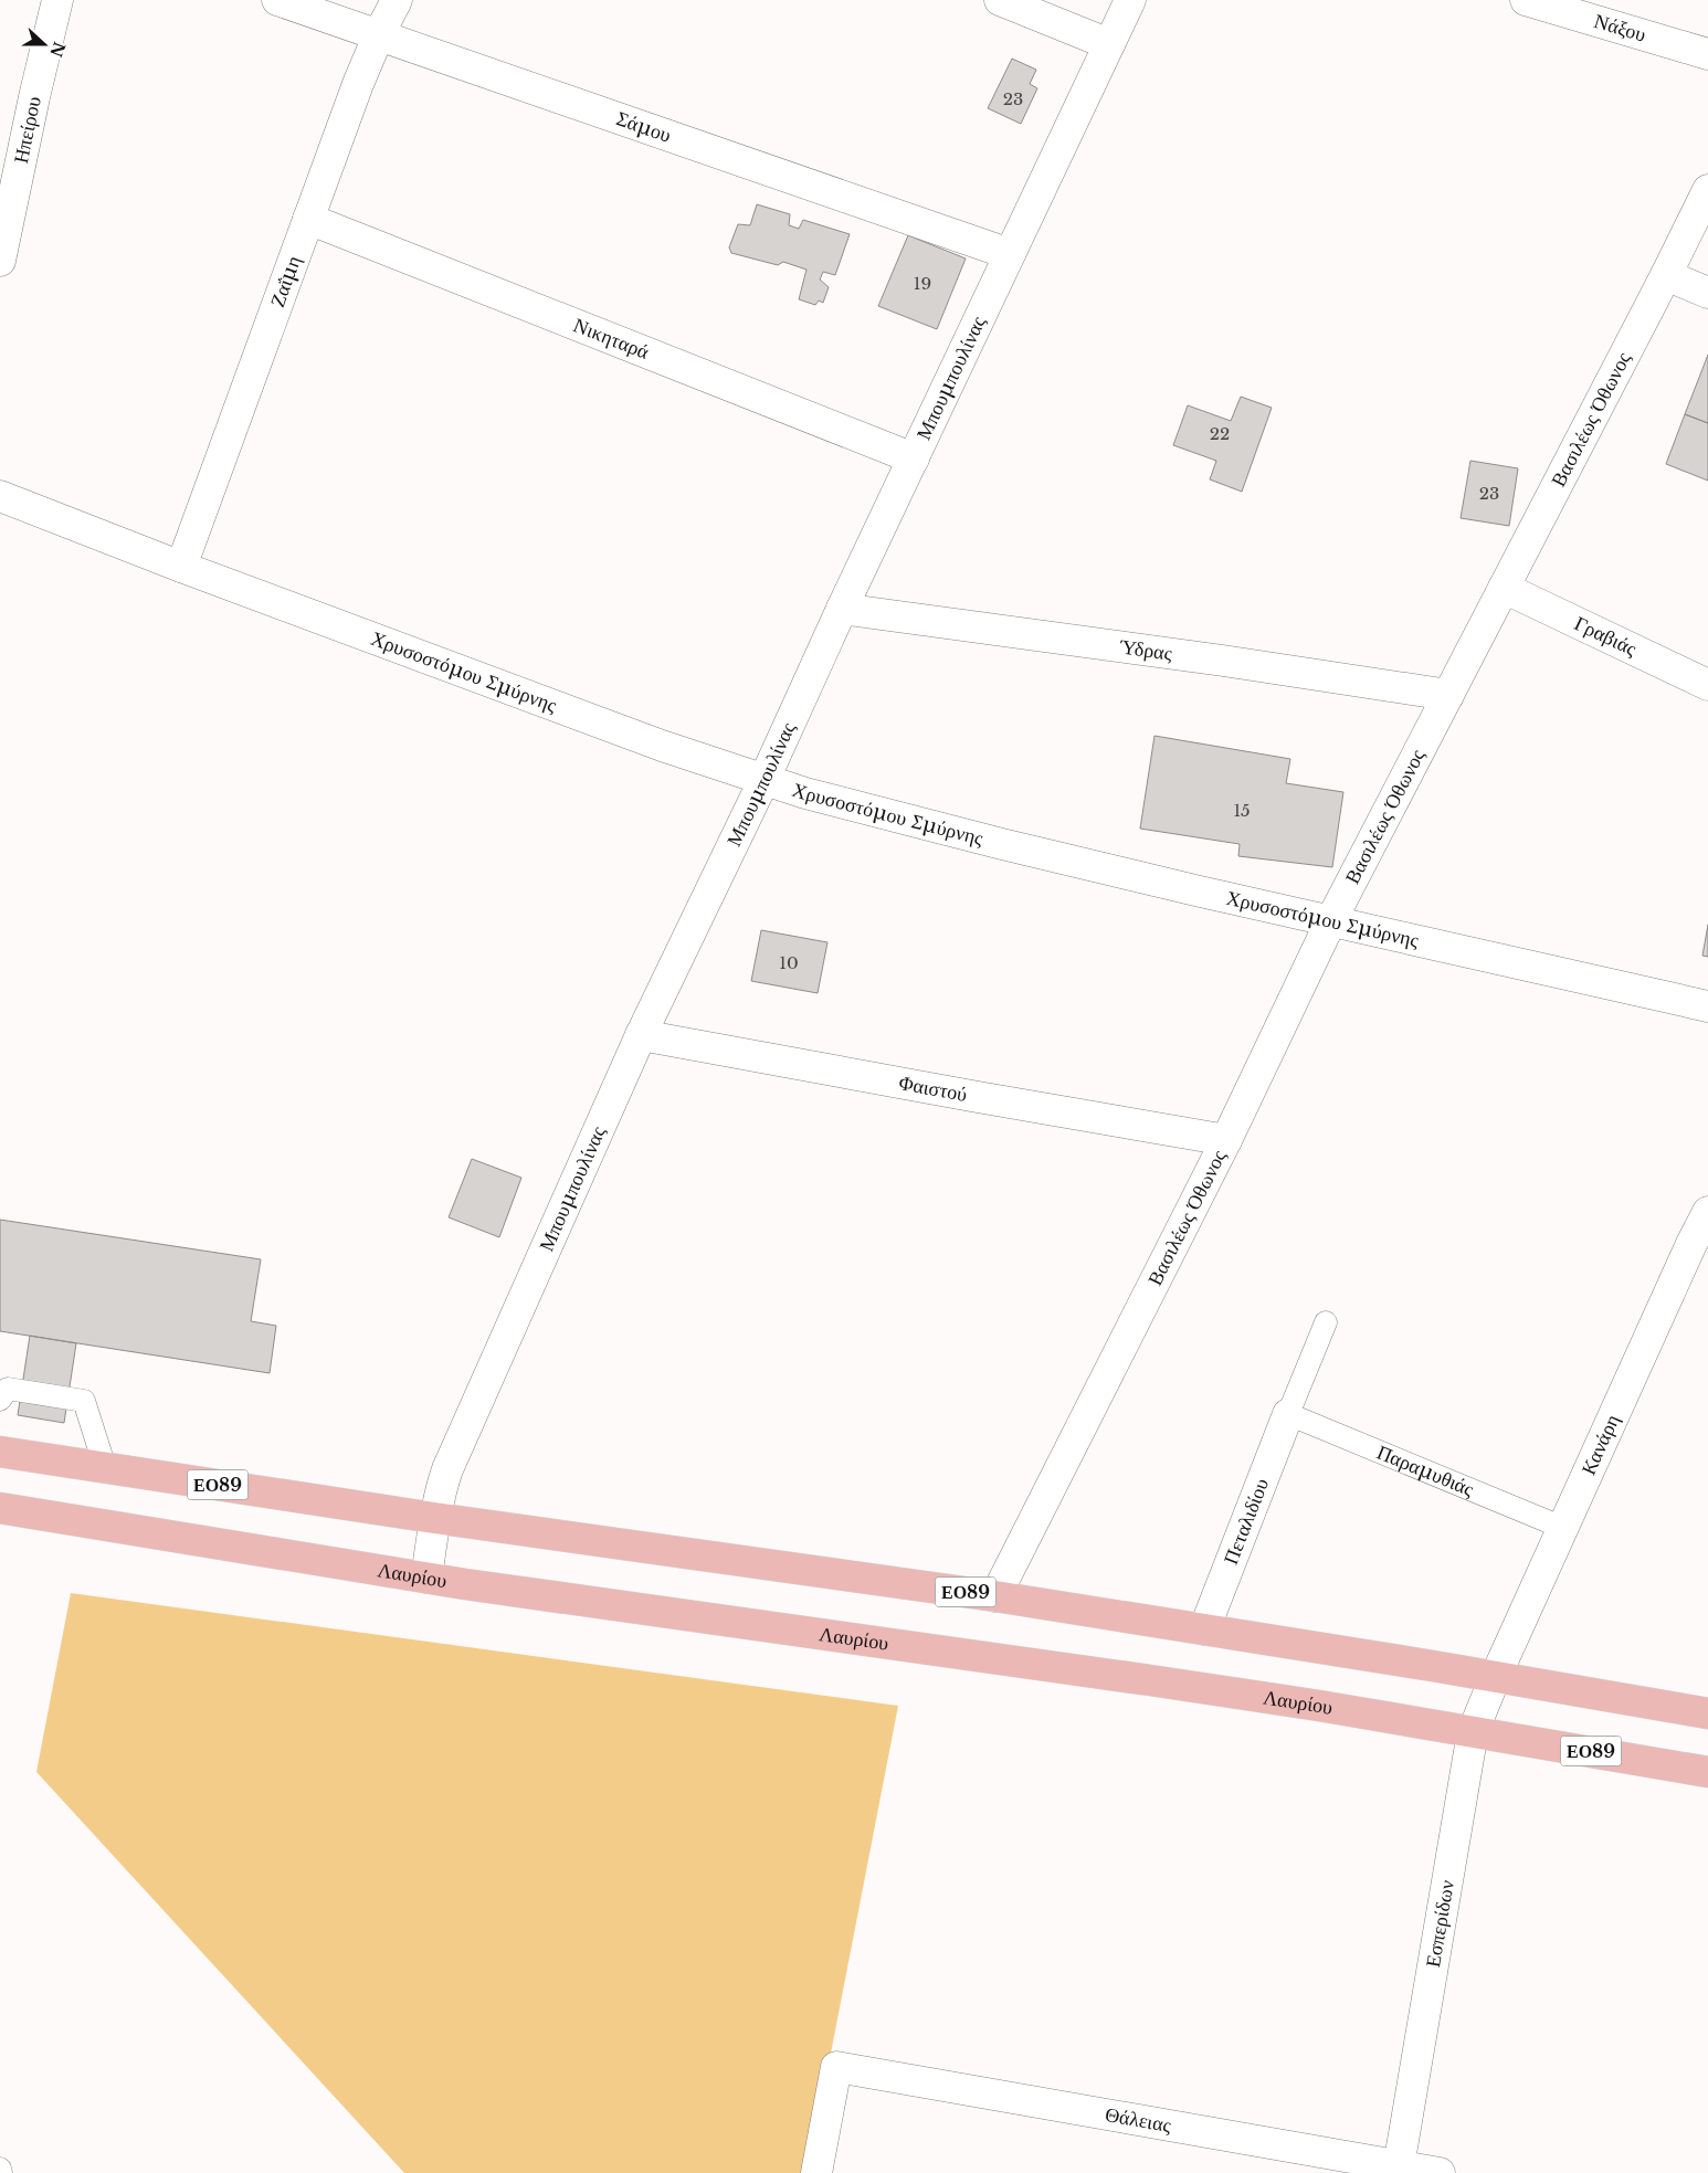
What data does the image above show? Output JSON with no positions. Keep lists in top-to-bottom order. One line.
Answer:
{"streets":{"main road":["ΕΟ89","Λαυρίου"],"street":["Νάξου","Σάμου","Ηπείρου","Ζαΐμη","Νικηταρά","Μπουμπουλίνας","Βασιλέως Όθωνος","Γραβιάς","Ύδρας","Χρυσοστόμου Σμύρνης","Φαιστού","Κανάρη","Πεταλιδίου","Εσπερίδων","Θάλειας"],"lane":["Παραμυθιάς"]},"crossings":[["Σάμου","Ζαΐμη"],["Σάμου","Μπουμπουλίνας"],["Ζαΐμη","Νικηταρά"],["Ζαΐμη","Χρυσοστόμου Σμύρνης"],["Νικηταρά","Μπουμπουλίνας"],["Μπουμπουλίνας","Ύδρας"],["Μπουμπουλίνας","Χρυσοστόμου Σμύρνης"],["Μπουμπουλίνας","Φαιστού"],["Μπουμπουλίνας","ΕΟ89"],["Μπουμπουλίνας","Λαυρίου"],["Βασιλέως Όθωνος","Γραβιάς"],["Βασιλέως Όθωνος","Ύδρας"],["Βασιλέως Όθωνος","Χρυσοστόμου Σμύρνης"],["Βασιλέως Όθωνος","Φαιστού"],["Βασιλέως Όθωνος","ΕΟ89"],["Κανάρη","Παραμυθιάς"],["Κανάρη","ΕΟ89"],["Κανάρη","Εσπερίδων"],["Παραμυθιάς","Πεταλιδίου"],["ΕΟ89","Πεταλιδίου"],["ΕΟ89","Εσπερίδων"],["Λαυρίου","Εσπερίδων"],["Εσπερίδων","Θάλειας"]],"house_numbers":["23","19","22","23","15","10"],"north":"right"}
